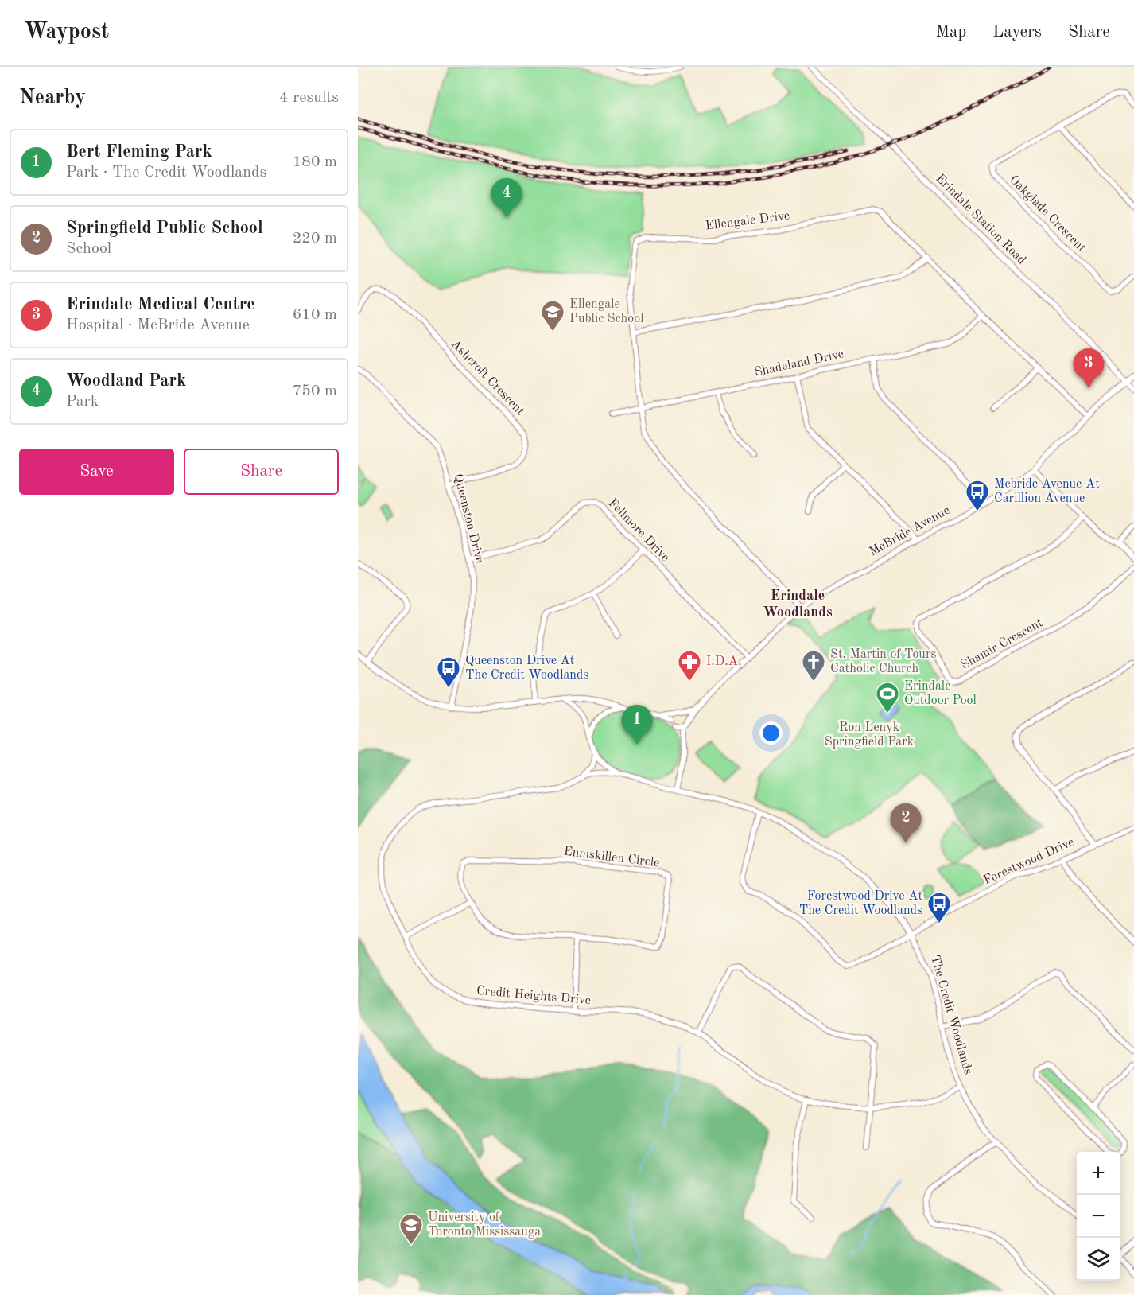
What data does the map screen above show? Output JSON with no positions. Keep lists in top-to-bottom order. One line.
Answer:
{"streets":{"street":["Oakglade Crescent","Erindale Station Road","Ellengale Drive","Shadeland Drive","Ashcroft Crescent","Queenston Drive","Fellmore Drive","McBride Avenue","Shamir Crescent","Enniskillen Circle","Forestwood Drive","Credit Heights Drive","The Credit Woodlands"]},"crossings":[["Erindale Station Road","McBride Avenue"],["Ellengale Drive","Shadeland Drive"],["Ellengale Drive","McBride Avenue"],["Ashcroft Crescent","Queenston Drive"],["Queenston Drive","Fellmore Drive"],["Fellmore Drive","McBride Avenue"],["Forestwood Drive","The Credit Woodlands"],["Credit Heights Drive","The Credit Woodlands"]],"districts":["Erindale Woodlands"],"parks":["Ron Lenyk Springfield Park"],"places":{"school or university":["Ellengale Public School","University of Toronto Mississauga"],"bus stop":["Mcbride Avenue At Carillion Avenue","Queenston Drive At The Credit Woodlands","Forestwood Drive At The Credit Woodlands"],"pharmacy":["I.D.A."],"church":["St. Martin of Tours Catholic Church"],"sports":["Erindale Outdoor Pool"]},"page":{"header":"Waypost","nav":["Map","Layers","Share"],"heading":["Nearby","4 results"],"list":[{"mark":"1","name":"Bert Fleming Park","note":"Park · The Credit Woodlands","value":"180 m"},{"mark":"2","name":"Springfield Public School","note":"School","value":"220 m"},{"mark":"3","name":"Erindale Medical Centre","note":"Hospital · McBride Avenue","value":"610 m"},{"mark":"4","name":"Woodland Park","note":"Park","value":"750 m"}],"pins":["4","3","1","2"],"buttons":["Save","Share"],"map_buttons":["+","−"]}}
